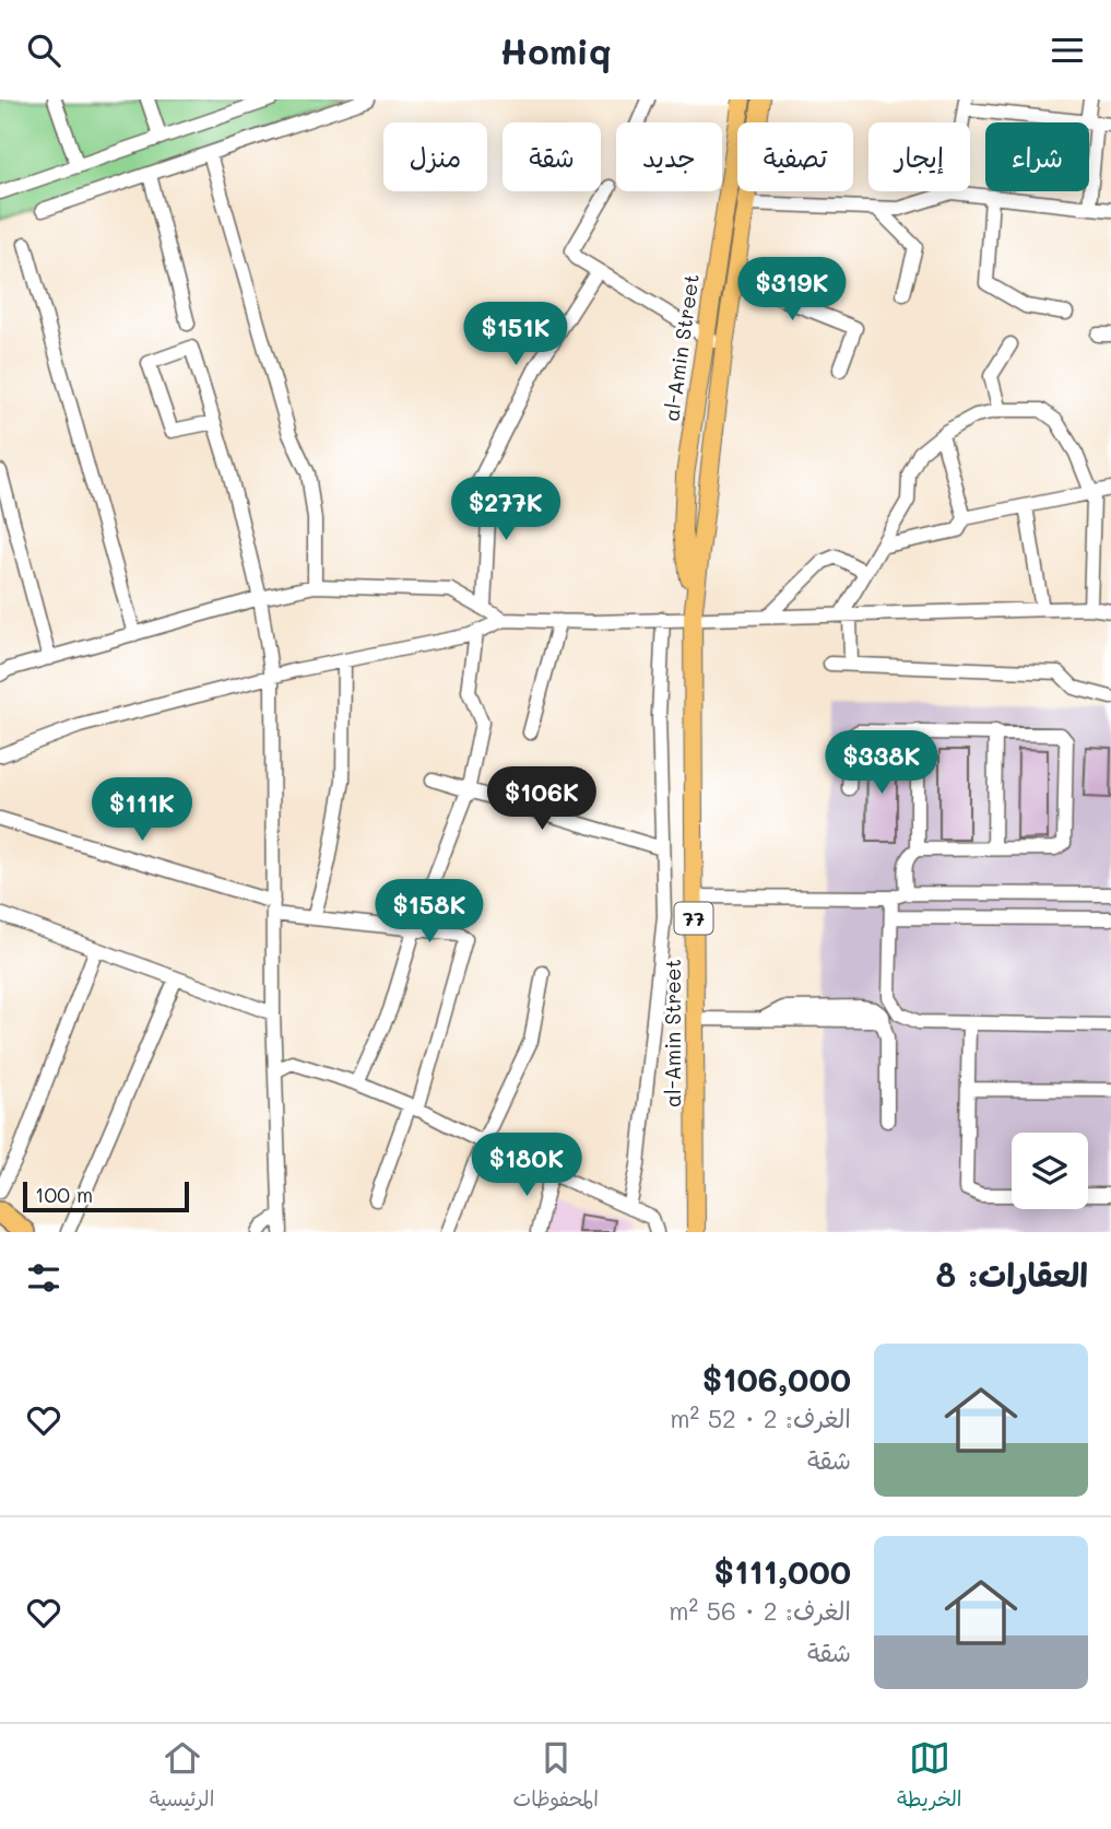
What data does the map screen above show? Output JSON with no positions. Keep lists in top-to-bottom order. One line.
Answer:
{"streets":{"main road":["al-Amin Street","77"]},"scale_bar":"100 m","page":{"header":"Homiq","chip":["شراء","إيجار","تصفية","جديد","شقة","منزل"],"price":["$319K","$151K","$277K","$338K","$106K","$111K","$158K","$180K"],"scale":"100 m","heading":"العقارات: 8","list":[{"name":"$106,000","note":"الغرف: 2 · 52 m² · شقة"},{"name":"$111,000","note":"الغرف: 2 · 56 m² · شقة"}],"tabs":["الخريطة","المحفوظات","الرئيسية"]}}
